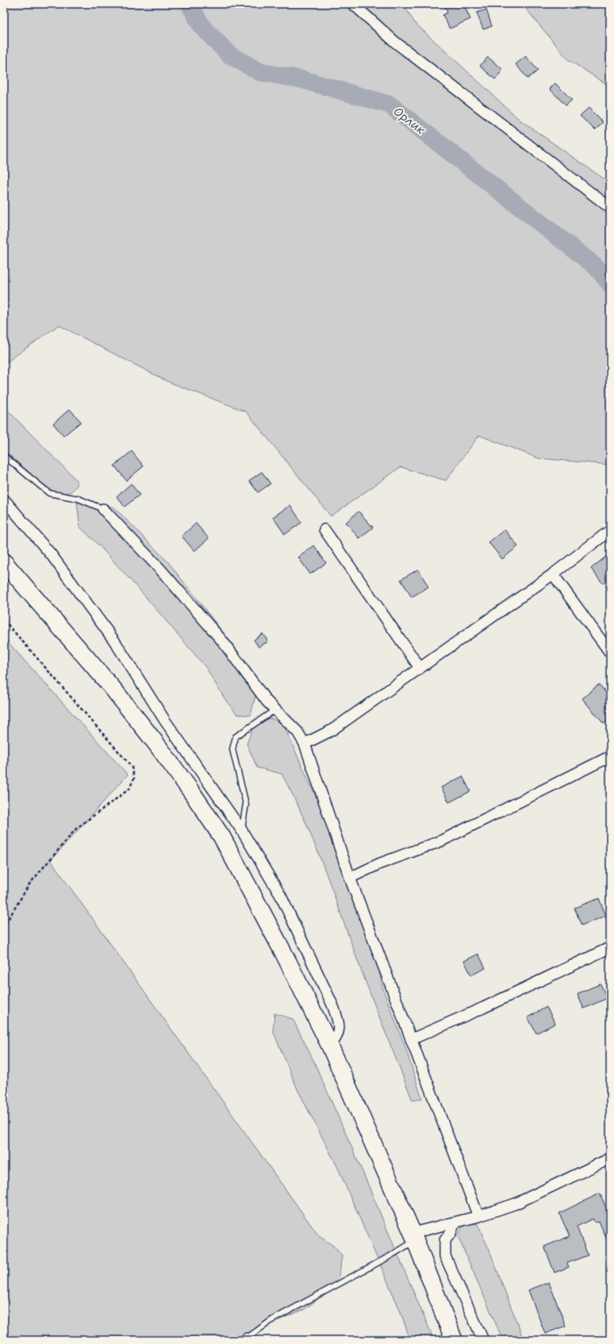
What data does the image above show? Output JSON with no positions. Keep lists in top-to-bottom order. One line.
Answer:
{"water":["Орлик"]}
